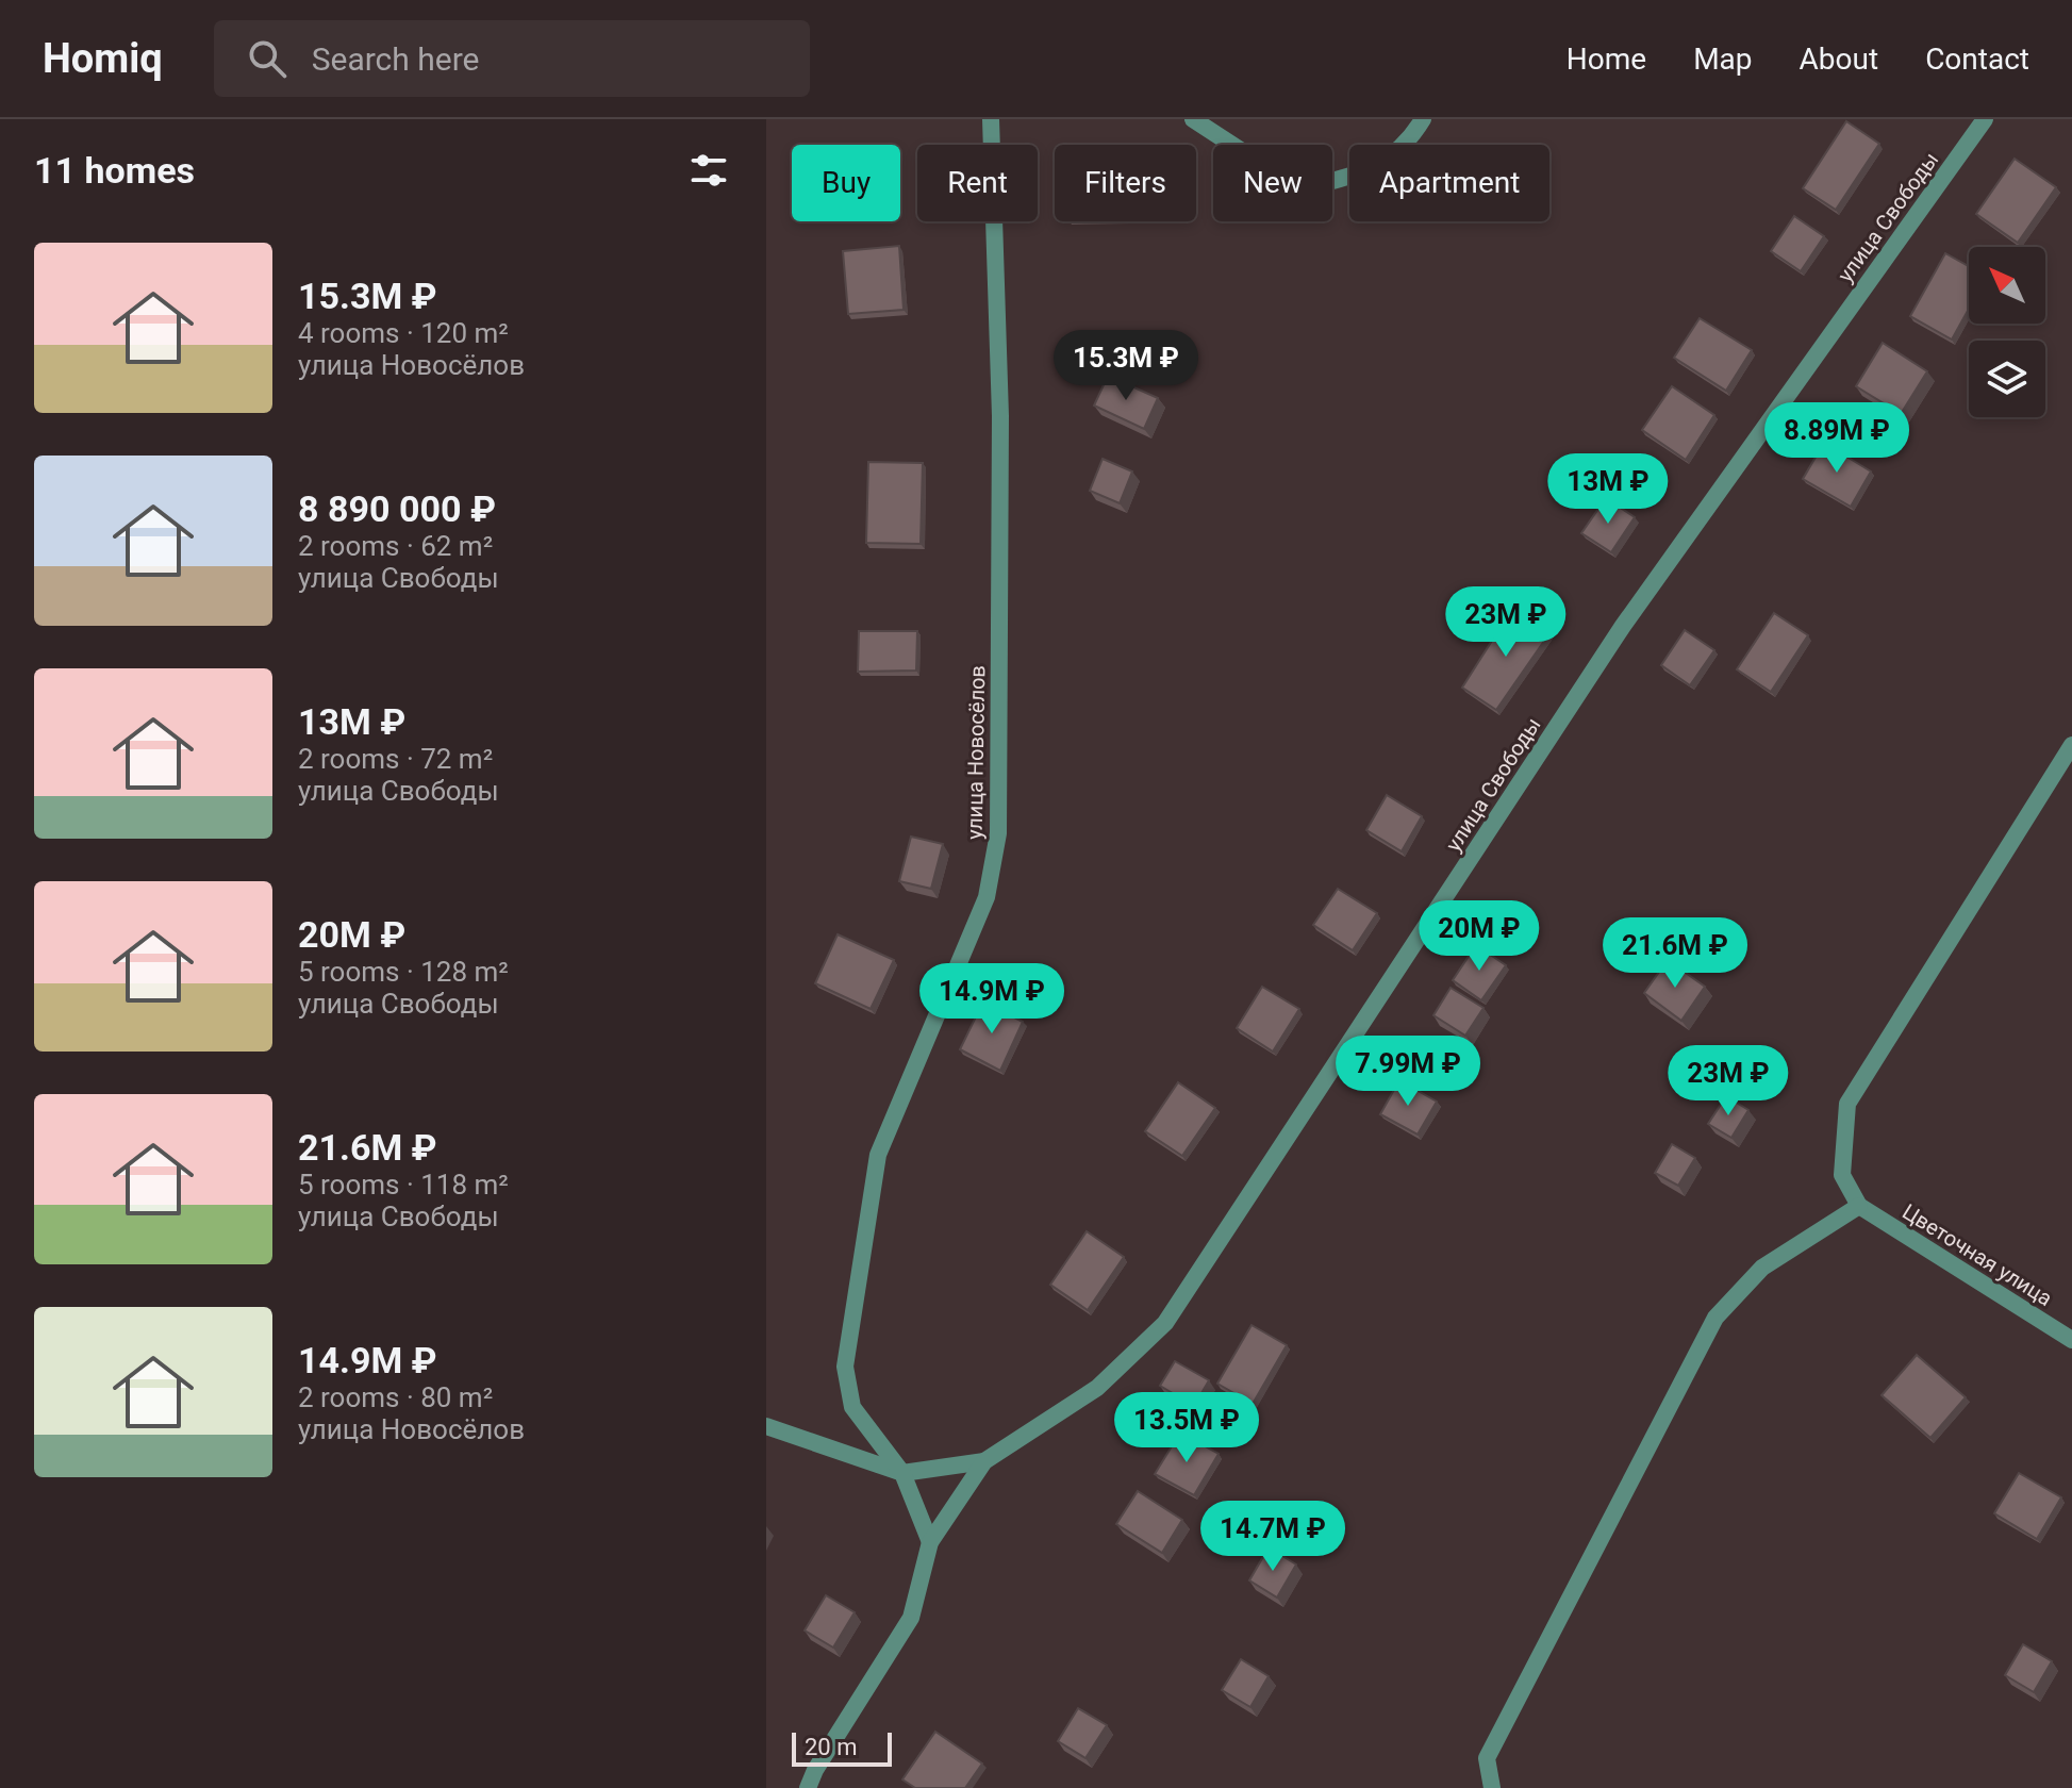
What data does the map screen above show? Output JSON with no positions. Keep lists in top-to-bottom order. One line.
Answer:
{"streets":{"street":["улица Свободы","улица Новосёлов","Цветочная улица"]},"crossings":[["улица Свободы","улица Новосёлов"]],"scale_bar":"20 m","north":"top left","page":{"header":"Homiq","search":"Search here","nav":["Home","Map","About","Contact"],"heading":"11 homes","chip":["Buy","Rent","Filters","New","Apartment"],"list":[{"name":"15.3M ₽","note":"4 rooms · 120 m² · улица Новосёлов"},{"name":"8 890 000 ₽","note":"2 rooms · 62 m² · улица Свободы"},{"name":"13M ₽","note":"2 rooms · 72 m² · улица Свободы"},{"name":"20M ₽","note":"5 rooms · 128 m² · улица Свободы"},{"name":"21.6M ₽","note":"5 rooms · 118 m² · улица Свободы"},{"name":"14.9M ₽","note":"2 rooms · 80 m² · улица Новосёлов"}],"price":["15.3M ₽","8.89M ₽","13M ₽","23M ₽","20M ₽","21.6M ₽","14.9M ₽","7.99M ₽","23M ₽","13.5M ₽","14.7M ₽"],"scale":"20 m"}}
